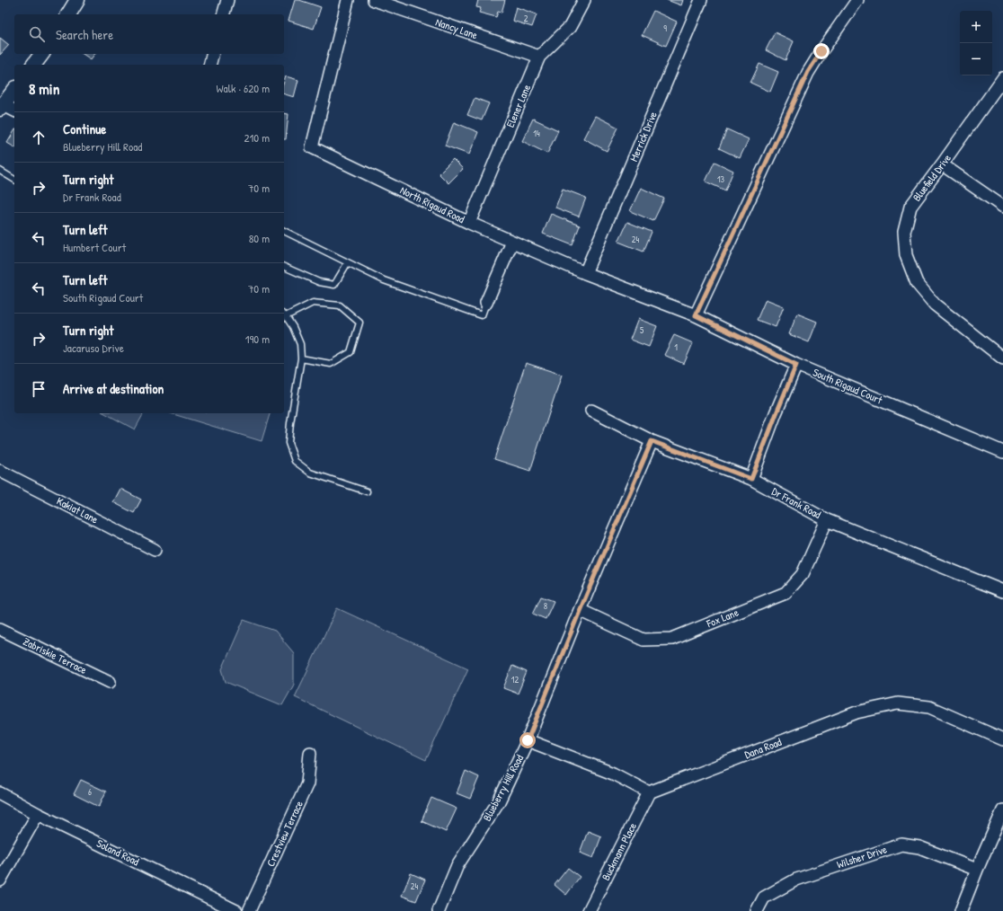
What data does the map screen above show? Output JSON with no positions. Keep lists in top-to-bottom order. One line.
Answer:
{"streets":{"street":["Nancy Lane","Elener Lane","Merrick Drive","Bluefield Drive","North Rigaud Road","South Rigaud Court","Dr Frank Road","Kakiat Lane","Fox Lane","Zabriskie Terrace","Dana Road","Blueberry Hill Road","Crestview Terrace","Buckmann Place","Soland Road","Wilsher Drive"]},"crossings":[["Nancy Lane","Elener Lane"],["Elener Lane","North Rigaud Road"],["Merrick Drive","North Rigaud Road"],["North Rigaud Road","South Rigaud Court"],["Dr Frank Road","Fox Lane"],["Dr Frank Road","Blueberry Hill Road"],["Fox Lane","Blueberry Hill Road"],["Dana Road","Buckmann Place"]],"house_numbers":["2","9","14","13","24","5","1","8","12","6","24"],"page":{"map_buttons":["+","−"],"search":"Search here","heading":["8 min","Walk · 620 m"],"list":[["Continue","Blueberry Hill Road","210 m"],["Turn right","Dr Frank Road","70 m"],["Turn left","Humbert Court","80 m"],["Turn left","South Rigaud Court","70 m"],["Turn right","Jacaruso Drive","190 m"],"Arrive at destination"]}}
